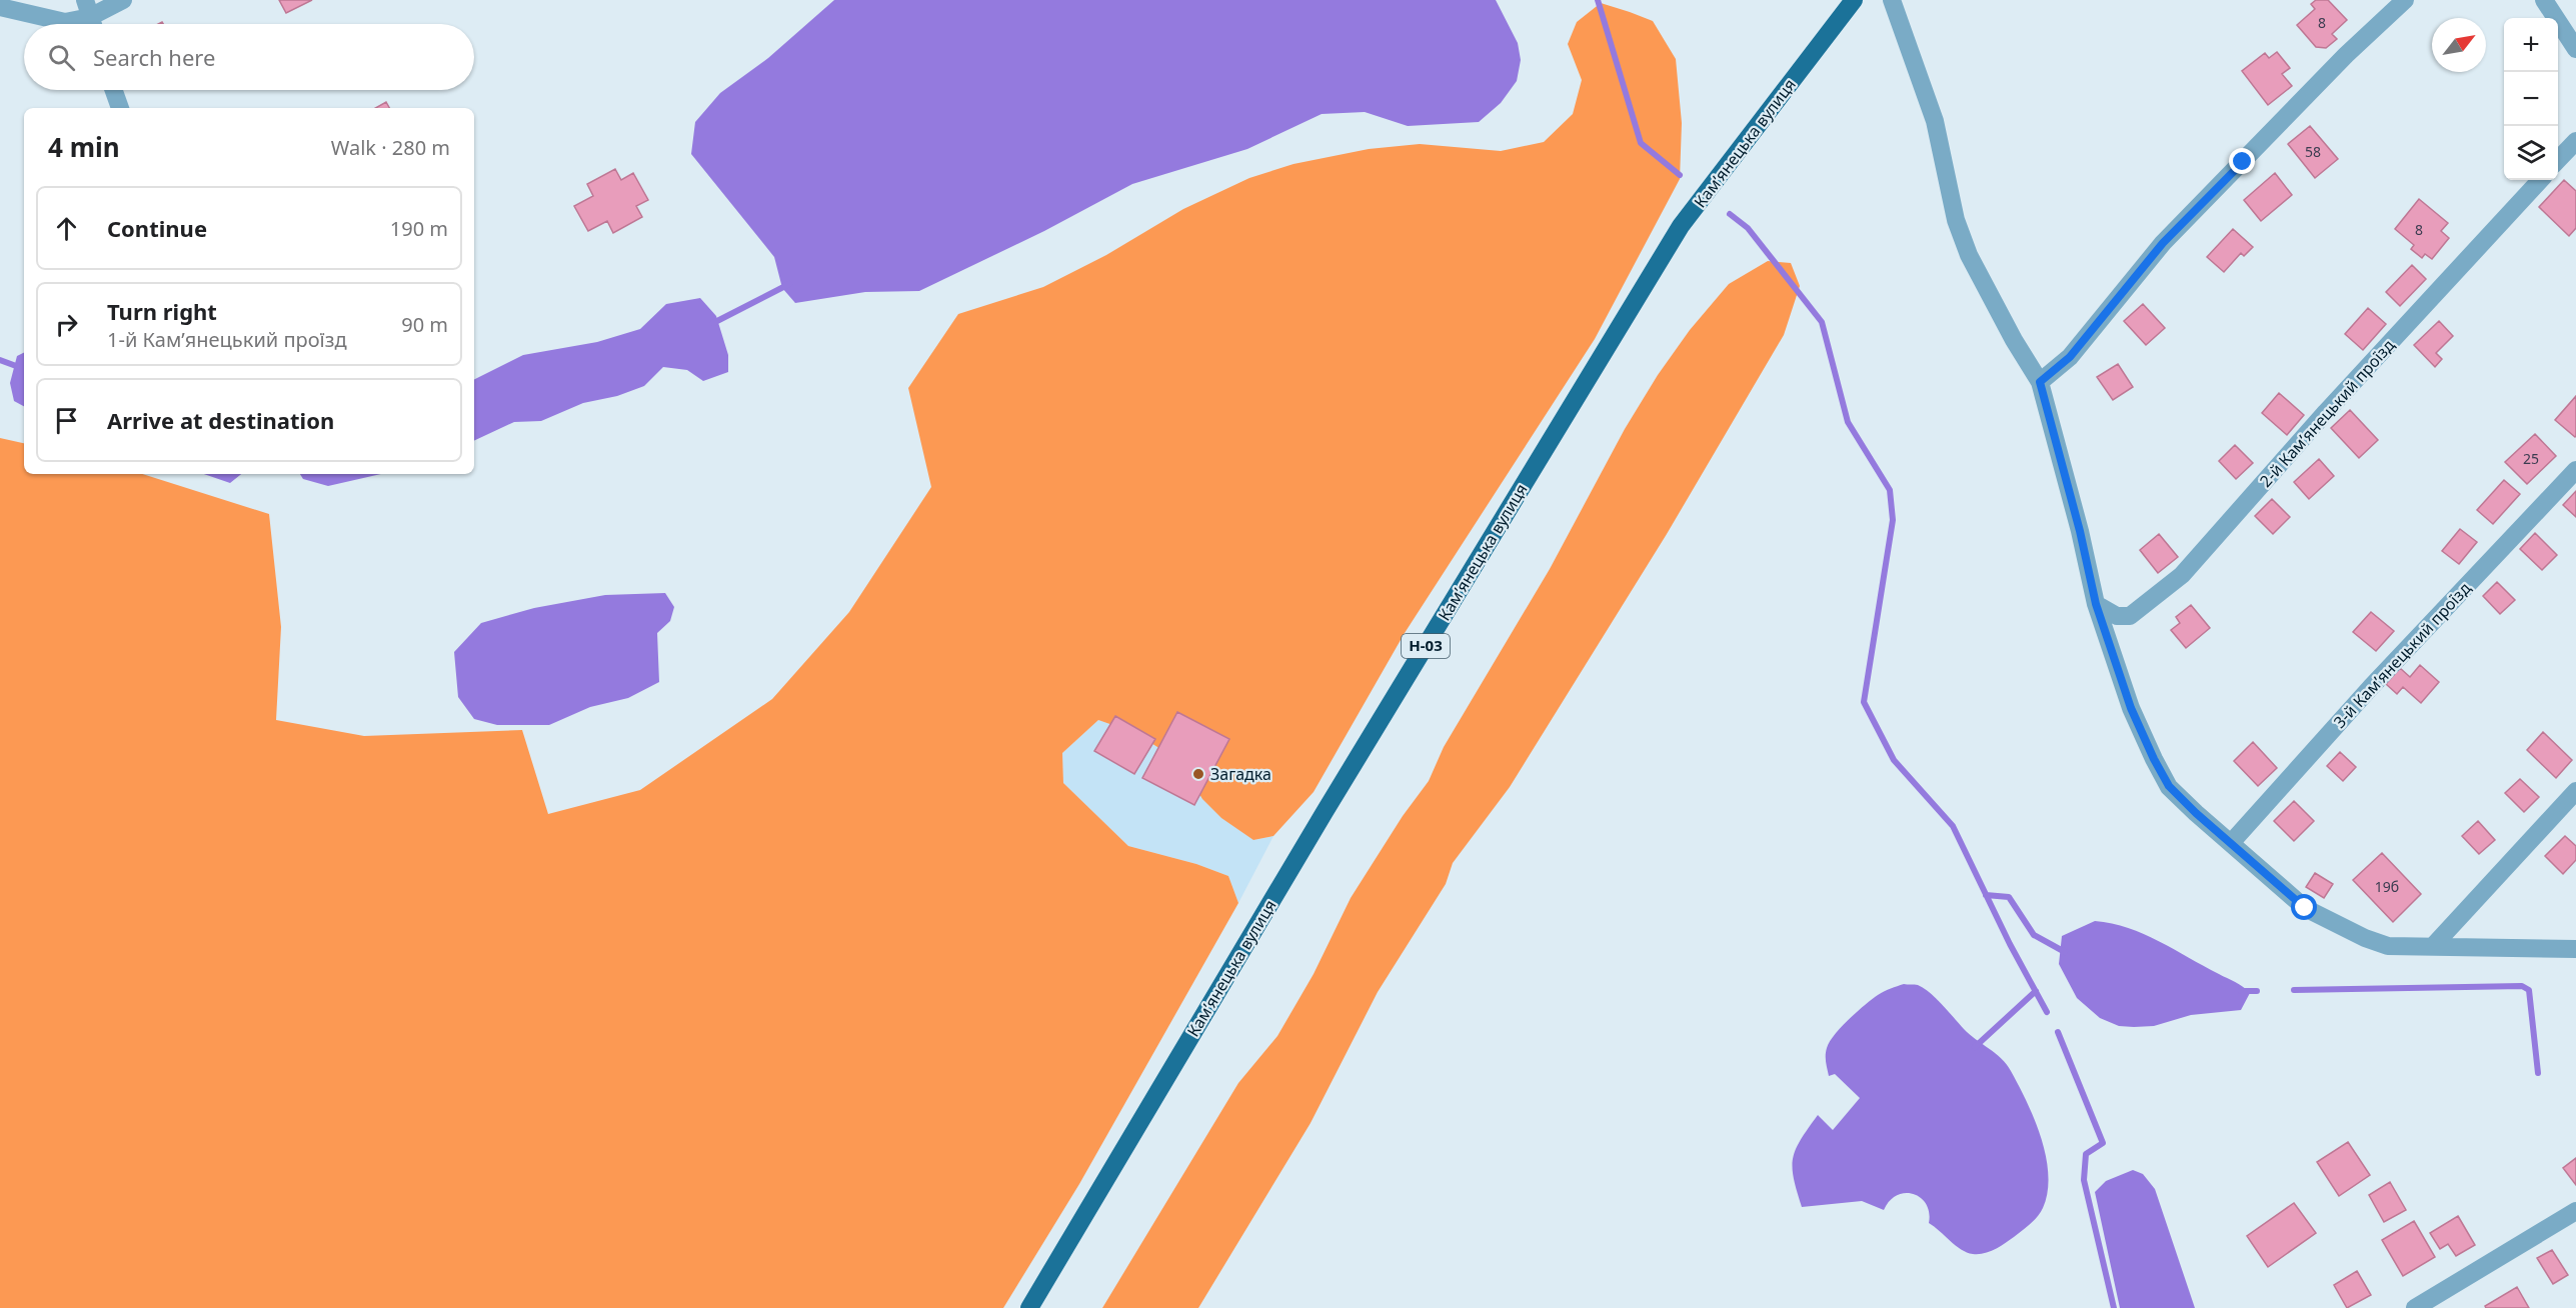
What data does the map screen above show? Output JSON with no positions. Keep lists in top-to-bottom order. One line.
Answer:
{"streets":{"main road":["Камʼянецька вулиця","Н-03"],"street":["2-й Камʼянецький проїзд","3-й Камʼянецький проїзд"]},"places":["Загадка"],"house_numbers":["8","58","8","25","19б"],"north":"top right","page":{"map_buttons":["+","−"],"search":"Search here","heading":["4 min","Walk · 280 m"],"list":[["Continue","190 m"],["Turn right","1-й Камʼянецький проїзд","90 m"],"Arrive at destination"]}}
